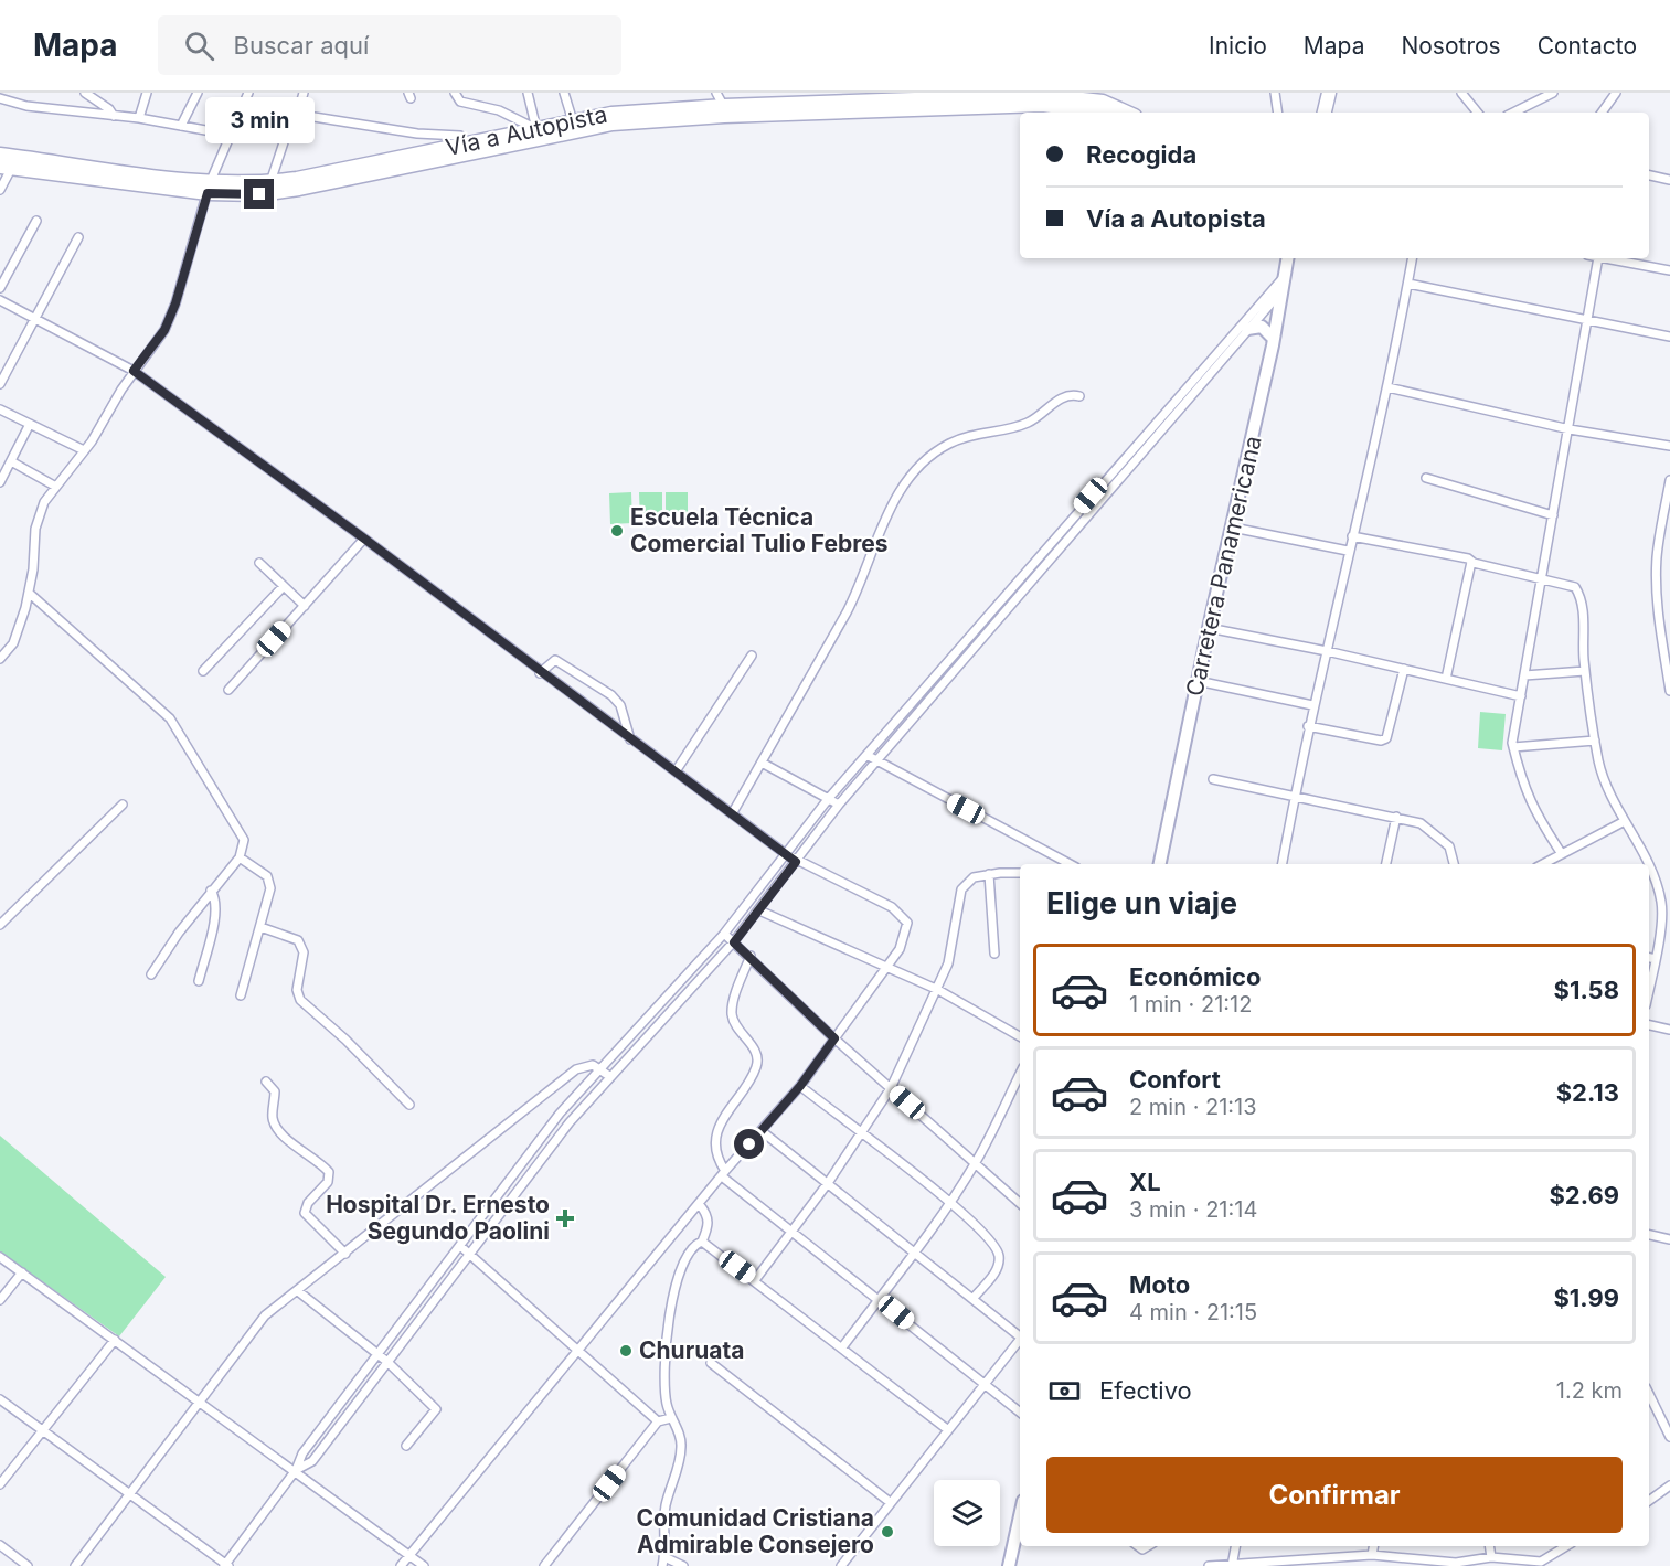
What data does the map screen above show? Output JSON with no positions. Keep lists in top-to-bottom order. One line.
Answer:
{"streets":{"highway":["Vía a Autopista"],"main road":["Carretera Panamericana"]},"places":{"other":["Escuela Técnica Comercial Tulio Febres","Churuata","Comunidad Cristiana Admirable Consejero"],"health":["Hospital Dr. Ernesto Segundo Paolini"]},"page":{"header":"Mapa","search":"Buscar aquí","nav":["Inicio","Mapa","Nosotros","Contacto"],"bubble":"3 min","banner":["Recogida","Vía a Autopista"],"heading":"Elige un viaje","list":[{"name":"Económico","note":"1 min · 21:12","value":"$1.58"},{"name":"Confort","note":"2 min · 21:13","value":"$2.13"},{"name":"XL","note":"3 min · 21:14","value":"$2.69"},{"name":"Moto","note":"4 min · 21:15","value":"$1.99"}],"pay":["Efectivo","1.2 km"],"buttons":"Confirmar"}}
